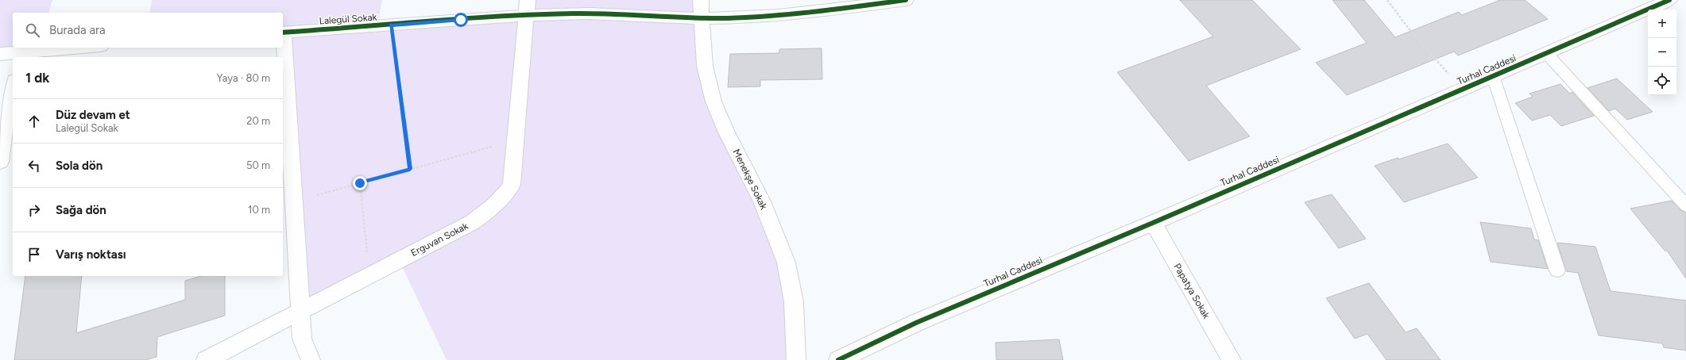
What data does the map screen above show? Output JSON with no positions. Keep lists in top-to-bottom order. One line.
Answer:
{"streets":{"street":["Lalegül Sokak","Turhal Caddesi","Menekşe Sokak","Erguvan Sokak","Papatya Sokak"]},"crossings":[["Lalegül Sokak","Menekşe Sokak"],["Lalegül Sokak","Erguvan Sokak"],["Turhal Caddesi","Papatya Sokak"]],"page":{"map_buttons":["+","−"],"search":"Burada ara","heading":["1 dk","Yaya · 80 m"],"list":[["Düz devam et","Lalegül Sokak","20 m"],["Sola dön","50 m"],["Sağa dön","10 m"],"Varış noktası"]}}
